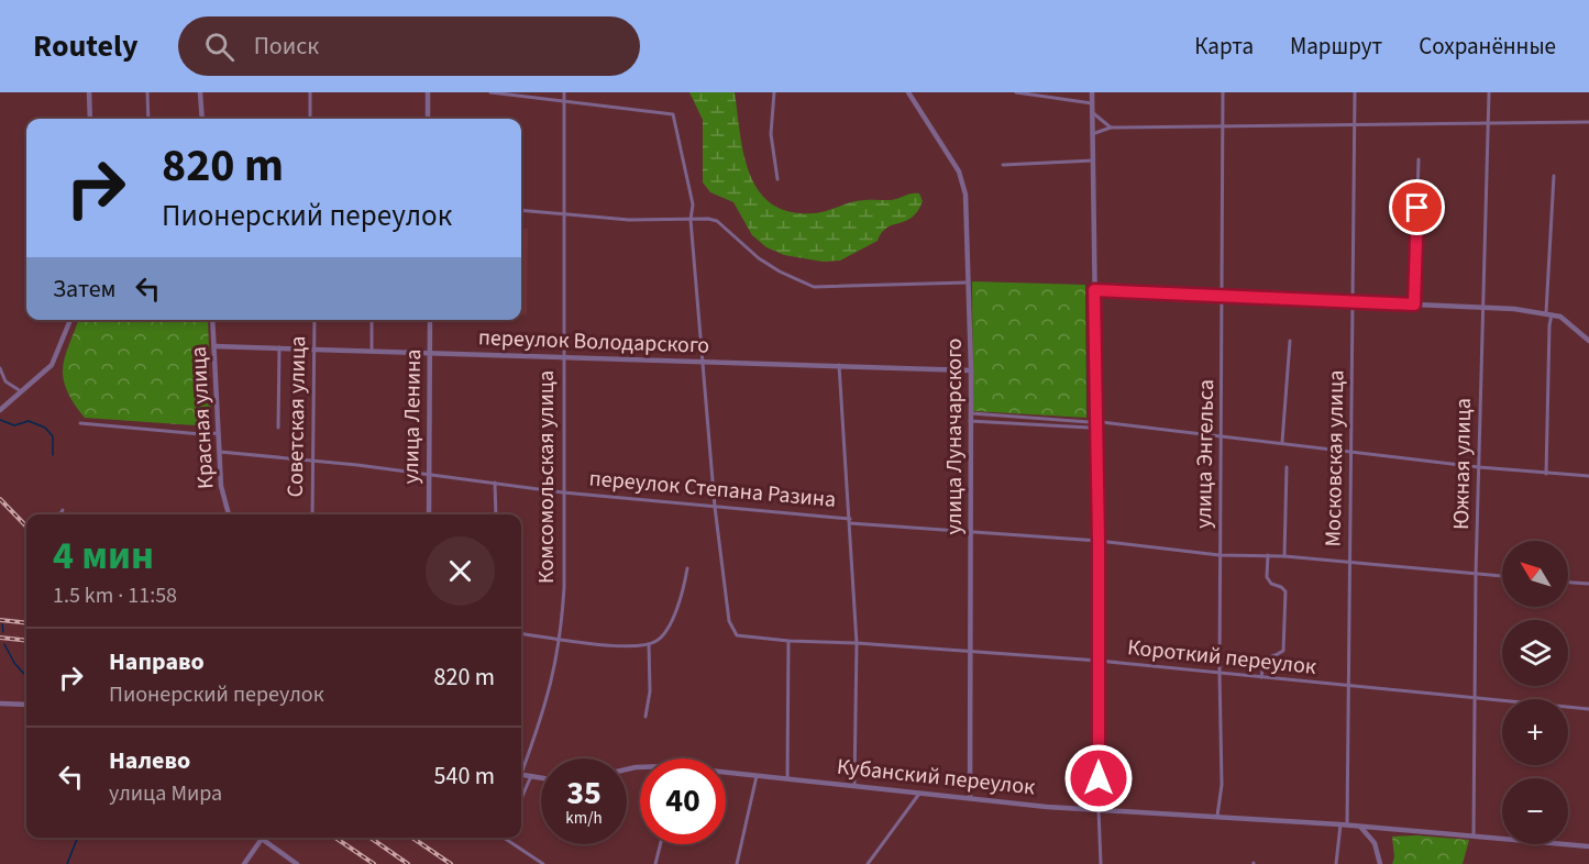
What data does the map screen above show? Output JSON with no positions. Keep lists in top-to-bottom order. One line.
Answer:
{"streets":{"street":["переулок Володарского","Советская улица","улица Ленина","Красная улица","улица Луначарского","улица Энгельса","Московская улица","Южная улица","Комсомольская улица","переулок Степана Разина","Короткий переулок","Кубанский переулок"]},"crossings":[["переулок Володарского","Советская улица"],["переулок Володарского","улица Ленина"],["переулок Володарского","Красная улица"],["переулок Володарского","улица Луначарского"],["переулок Володарского","Комсомольская улица"],["Советская улица","переулок Степана Разина"],["улица Ленина","переулок Степана Разина"],["Красная улица","переулок Степана Разина"],["улица Луначарского","переулок Степана Разина"],["улица Луначарского","Короткий переулок"],["улица Луначарского","Кубанский переулок"],["улица Энгельса","переулок Степана Разина"],["улица Энгельса","Короткий переулок"],["улица Энгельса","Кубанский переулок"],["Московская улица","переулок Степана Разина"],["Московская улица","Короткий переулок"],["Московская улица","Кубанский переулок"],["Южная улица","переулок Степана Разина"],["Южная улица","Короткий переулок"],["Южная улица","Кубанский переулок"],["Комсомольская улица","переулок Степана Разина"],["переулок Степана Разина","Короткий переулок"]],"north":"top left","page":{"header":"Routely","search":"Поиск","nav":["Карта","Маршрут","Сохранённые"],"turn":["820 m","Пионерский переулок"],"then":"Затем","heading":["4 мин","1.5 km · 11:58"],"map_buttons":["+","−"],"list":[{"name":"Направо","note":"Пионерский переулок","value":"820 m"},{"name":"Налево","note":"улица Мира","value":"540 m"}],"speed":"35 km/h","limit":"40"}}
